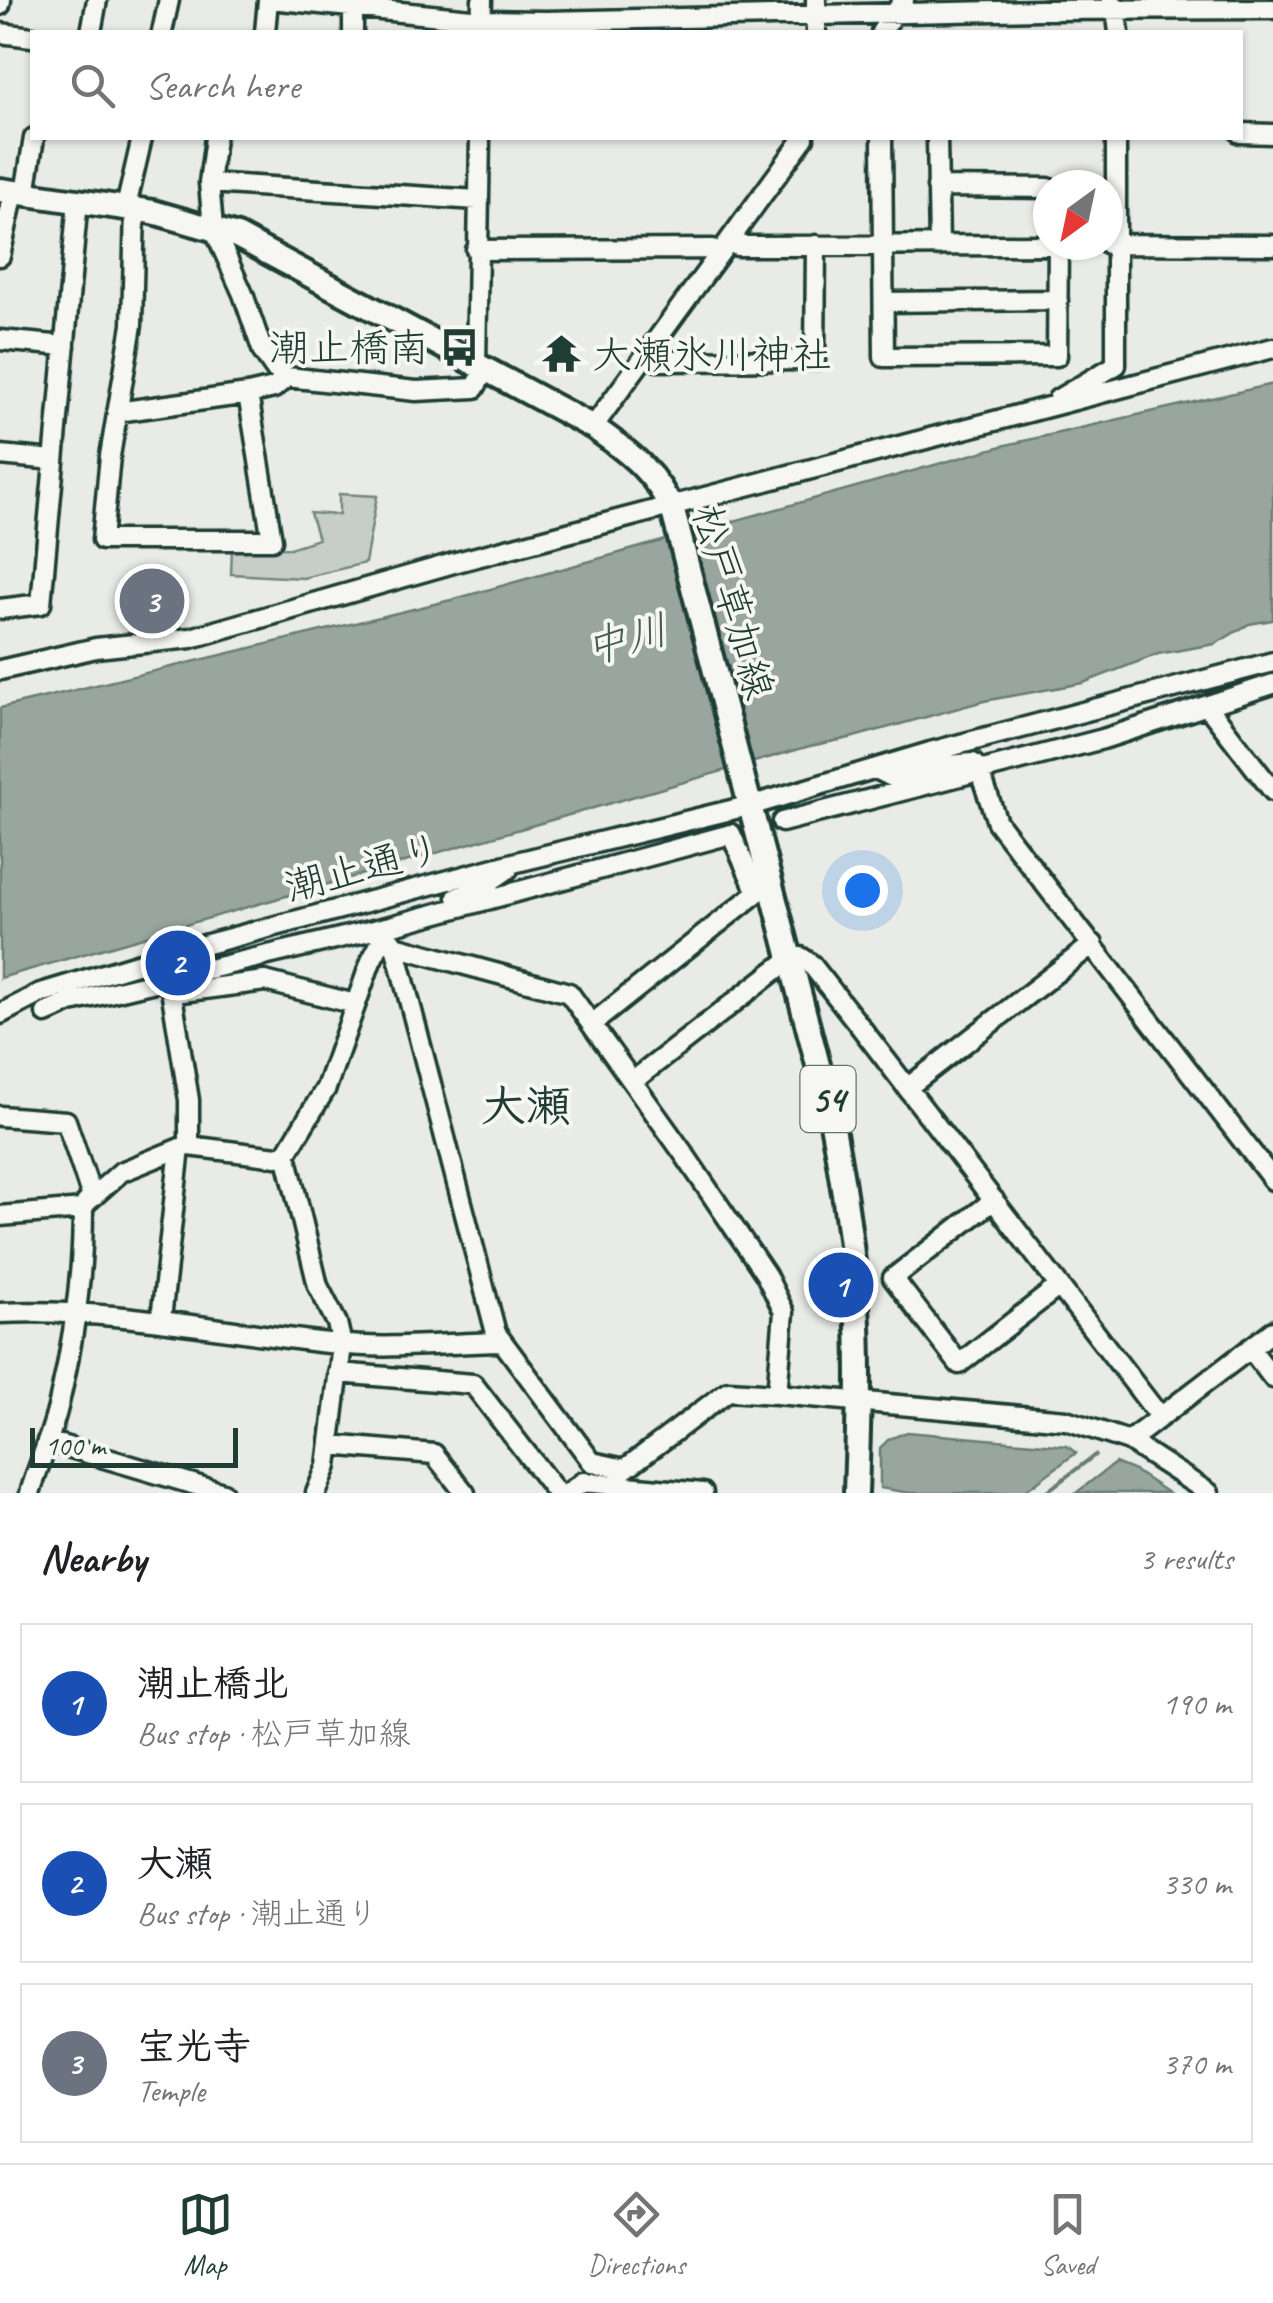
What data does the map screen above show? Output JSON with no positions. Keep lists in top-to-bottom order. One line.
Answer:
{"streets":{"main road":["松戸草加線","54"],"street":["潮止通り"]},"crossings":[["松戸草加線","潮止通り"]],"districts":["大瀬"],"water":["中川"],"places":{"bus stop":["潮止橋南"],"temple":["大瀬氷川神社"]},"scale_bar":"100 m","north":"bottom left","page":{"search":"Search here","pins":["3","2","1"],"scale":"100 m","heading":["Nearby","3 results"],"list":[{"mark":"1","name":"潮止橋北","note":"Bus stop · 松戸草加線","value":"190 m"},{"mark":"2","name":"大瀬","note":"Bus stop · 潮止通り","value":"330 m"},{"mark":"3","name":"宝光寺","note":"Temple","value":"370 m"}],"nav":["Map","Directions","Saved"]}}
